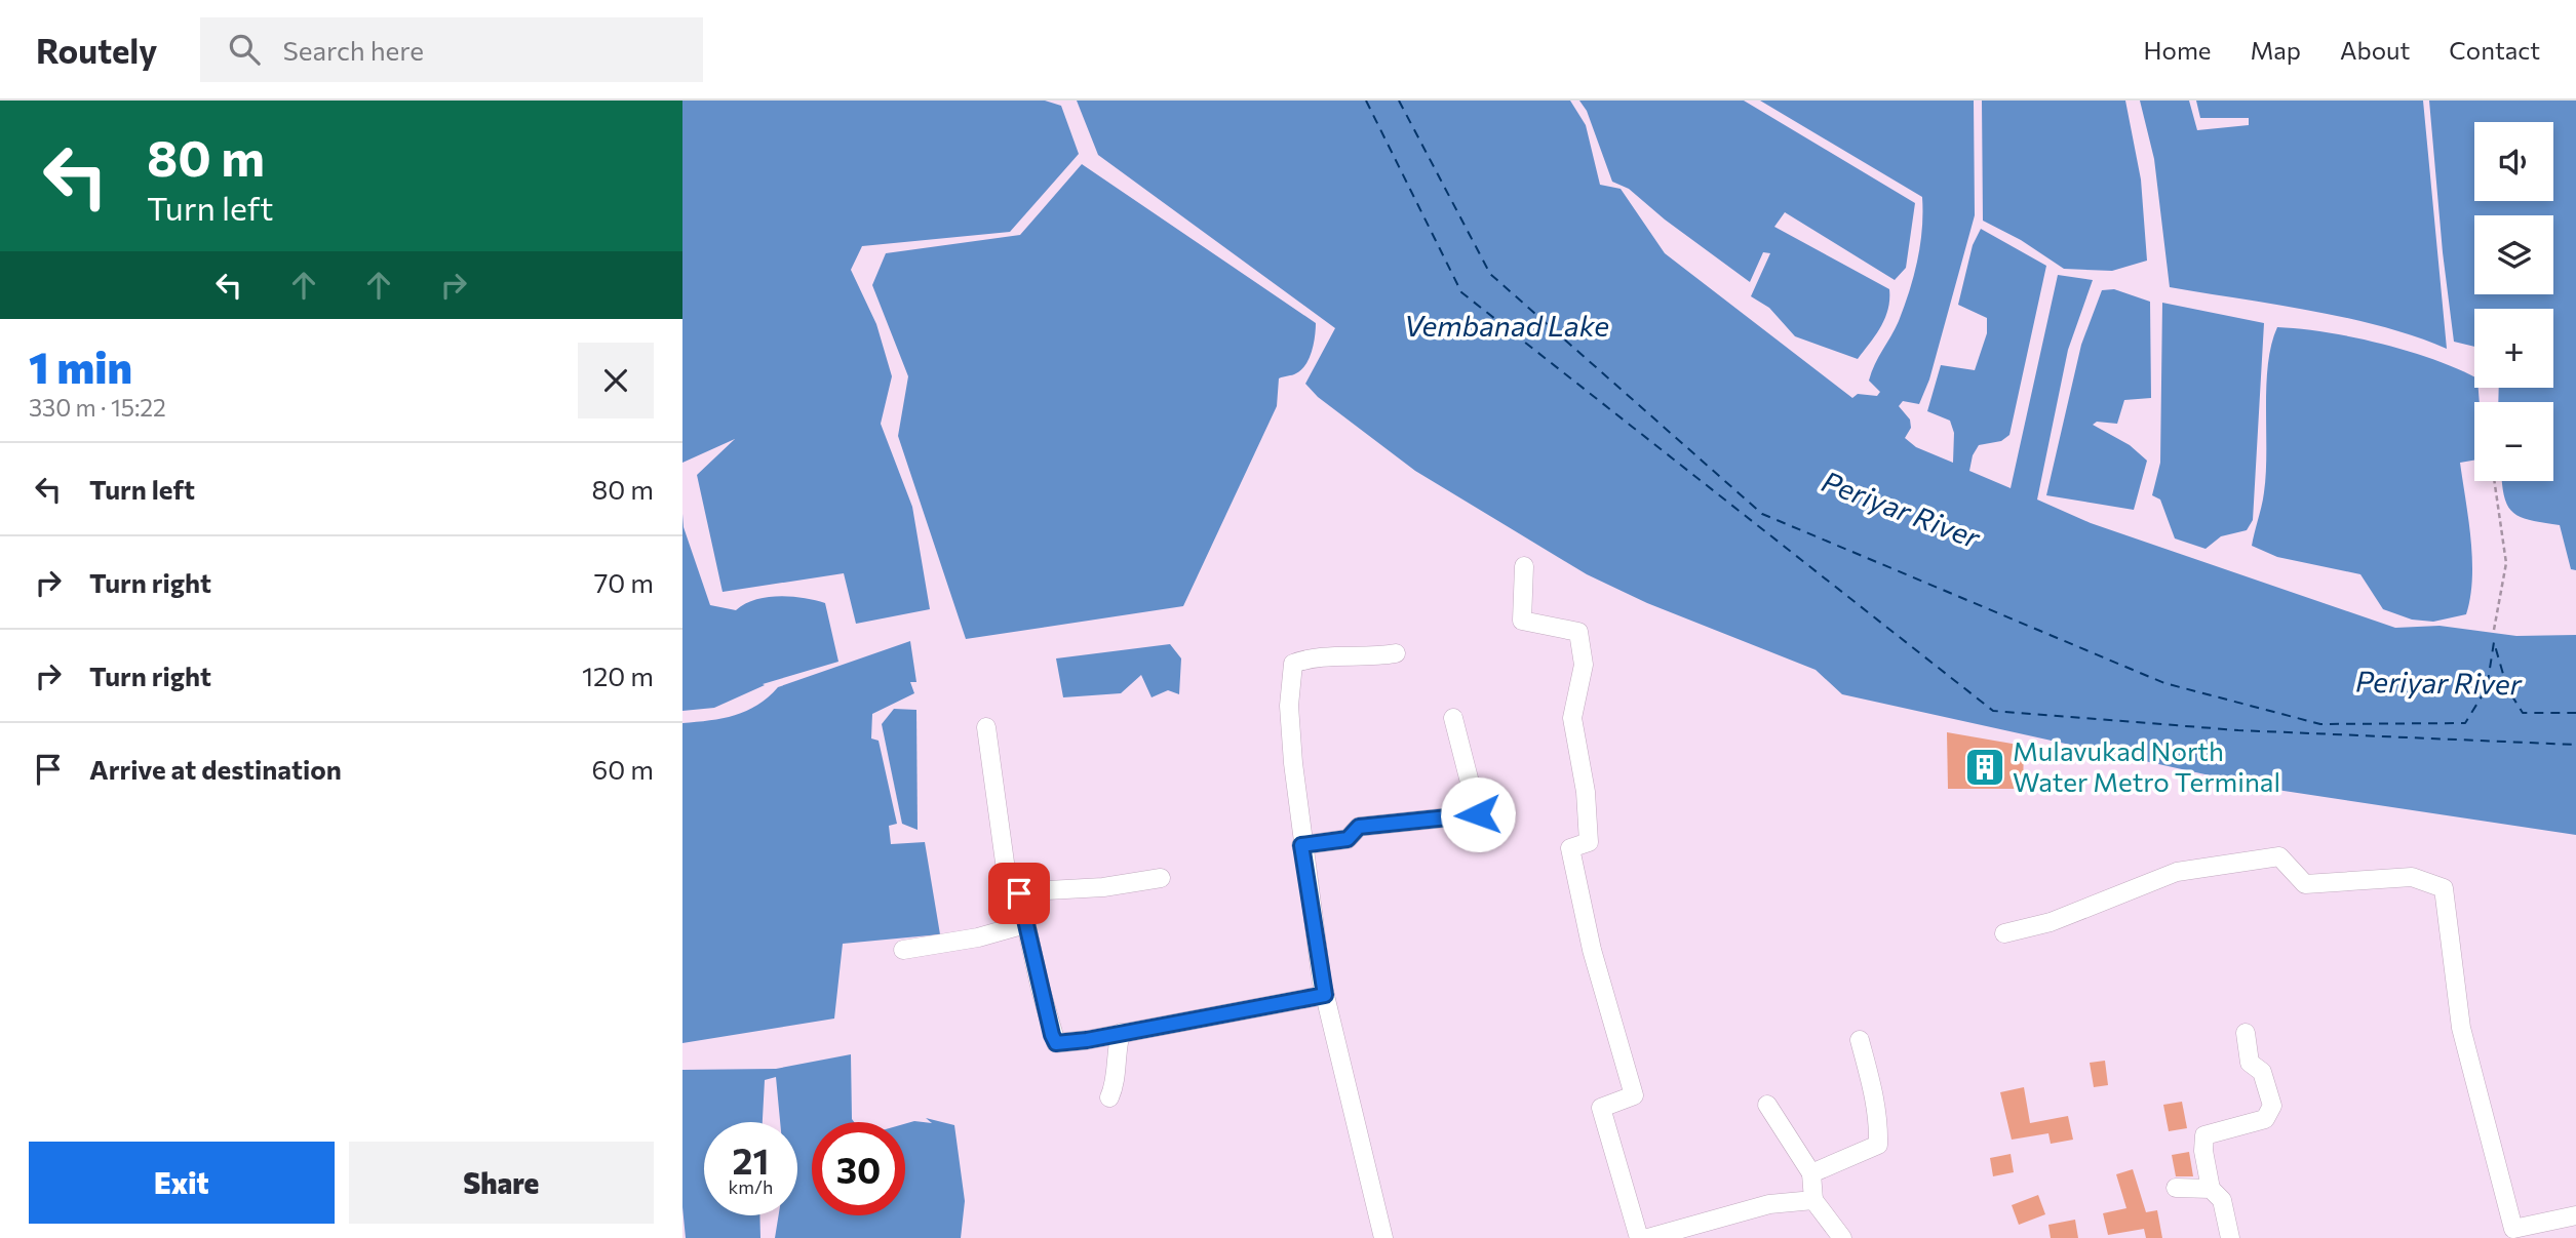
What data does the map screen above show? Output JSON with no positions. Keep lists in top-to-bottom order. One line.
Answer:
{"water":["Vembanad Lake","Periyar River"],"places":{"building":["Mulavukad North Water Metro Terminal"]},"page":{"header":"Routely","search":"Search here","nav":["Home","Map","About","Contact"],"turn":["80 m","Turn left"],"map_buttons":["+","−"],"heading":["1 min","330 m · 15:22"],"list":[{"name":"Turn left","value":"80 m"},{"name":"Turn right","value":"70 m"},{"name":"Turn right","value":"120 m"},{"name":"Arrive at destination","value":"60 m"}],"speed":"21 km/h","limit":"30","buttons":["Exit","Share"]}}
